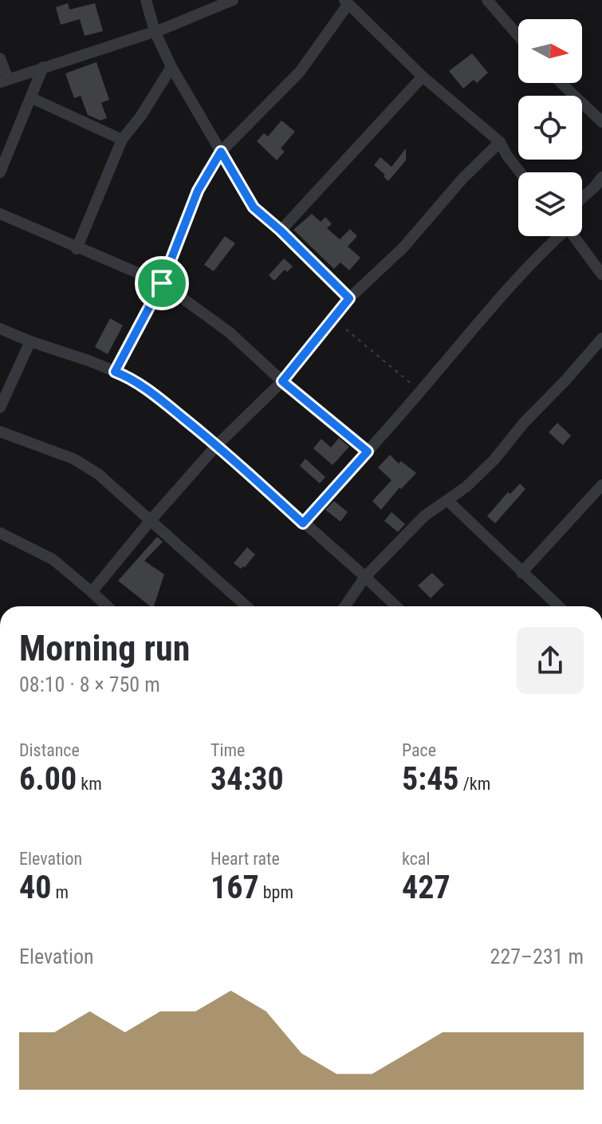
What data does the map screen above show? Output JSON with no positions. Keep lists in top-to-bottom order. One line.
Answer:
{"north":"right","page":{"heading":["Morning run","08:10 · 8 × 750 m"],"stats":[["Distance","6.00 km"],["Time","34:30"],["Pace","5:45 /km"],["Elevation","40 m"],["Heart rate","167 bpm"],["kcal","427"]],"chart":["Elevation","227–231 m"]}}
